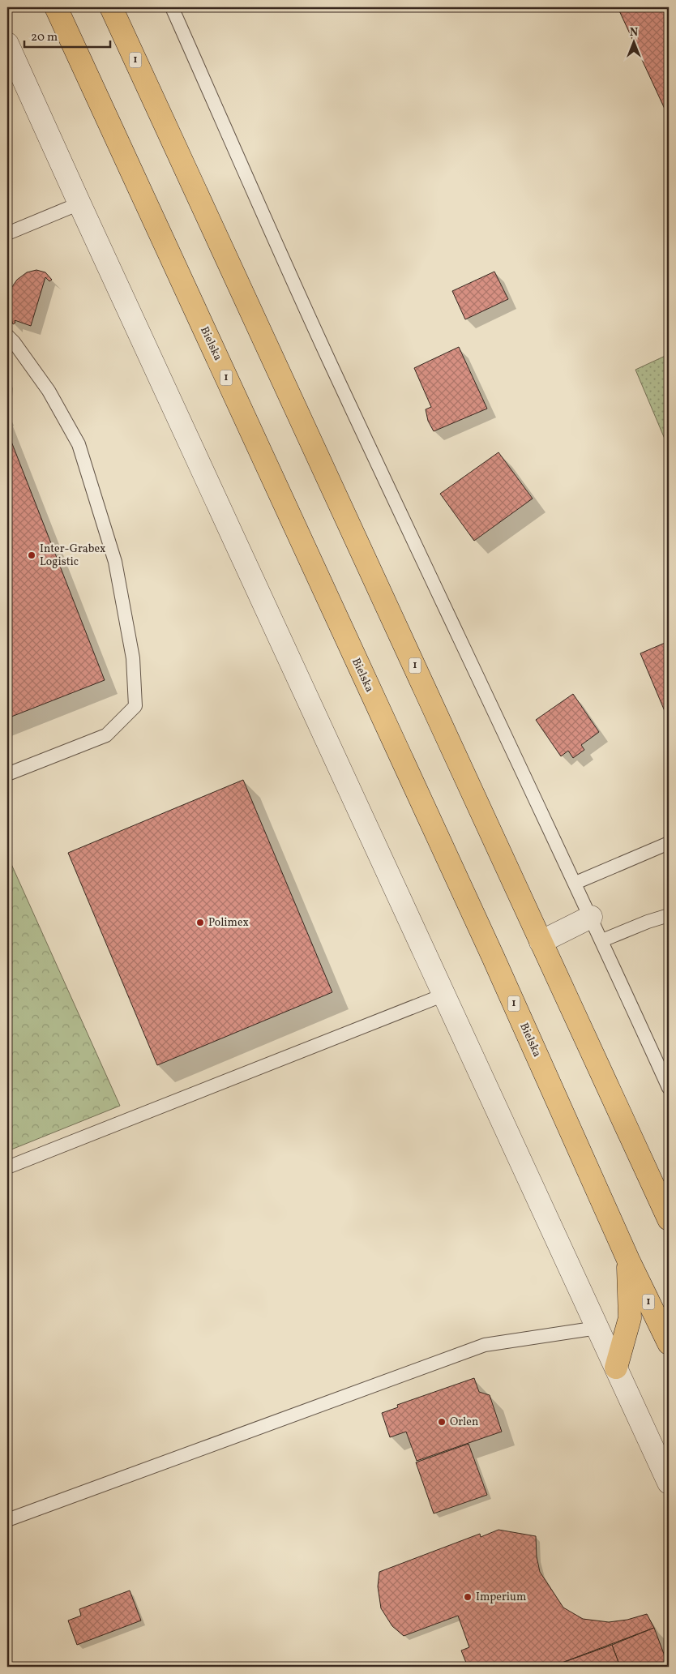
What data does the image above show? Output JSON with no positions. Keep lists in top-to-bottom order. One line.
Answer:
{"streets":{"main road":["1","Bielska"]},"places":["Inter-Grabex Logistic","Polimex","Orlen","Imperium"],"scale_bar":"20 m","north":"top"}
